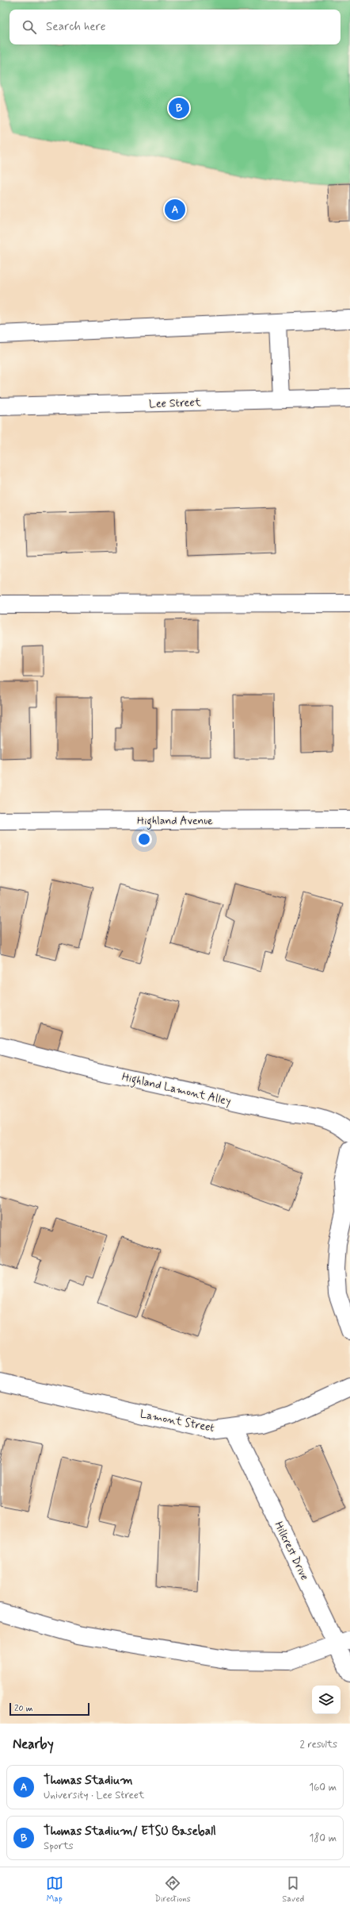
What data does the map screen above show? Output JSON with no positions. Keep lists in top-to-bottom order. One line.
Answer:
{"streets":{"street":["Lee Street","Highland Avenue","Highland Lamont Alley","Lamont Street","Hillcrest Drive"]},"crossings":[["Lamont Street","Hillcrest Drive"]],"scale_bar":"20 m","page":{"search":"Search here","pins":["B","A"],"scale":"20 m","heading":["Nearby","2 results"],"list":[{"mark":"A","name":"Thomas Stadium","note":"University · Lee Street","value":"160 m"},{"mark":"B","name":"Thomas Stadium/ ETSU Baseball","note":"Sports","value":"180 m"}],"nav":["Map","Directions","Saved"]}}
